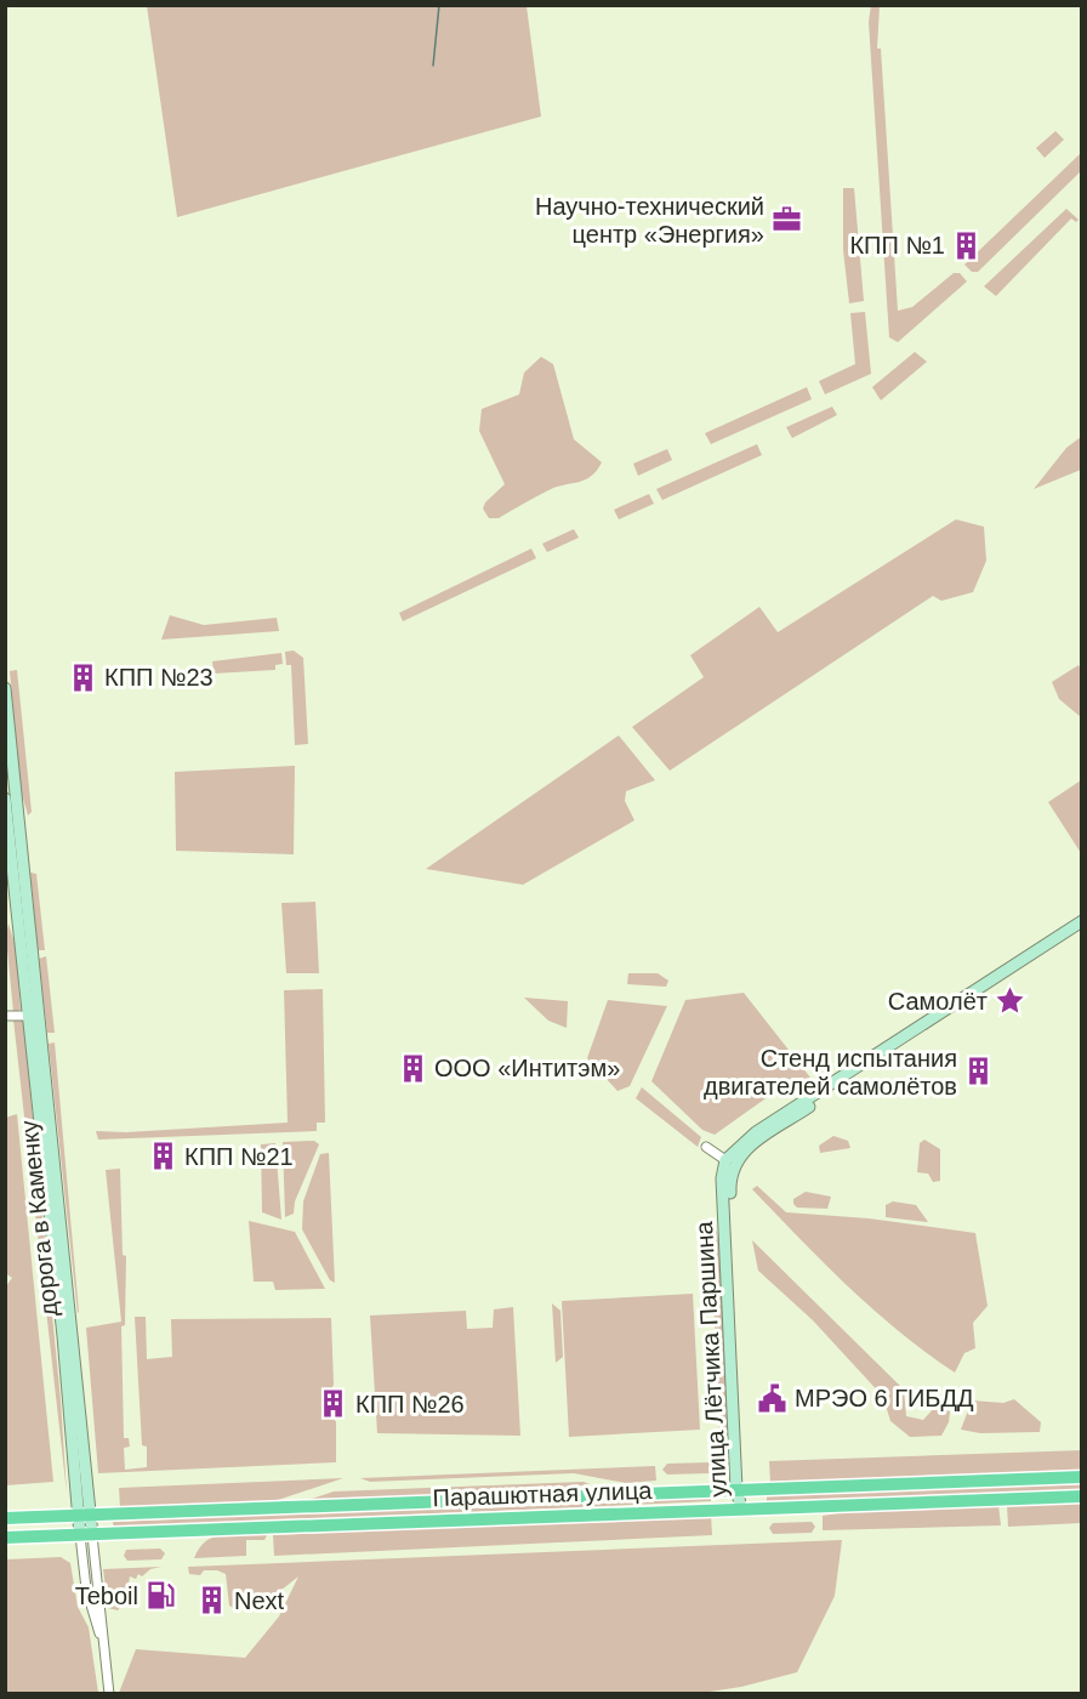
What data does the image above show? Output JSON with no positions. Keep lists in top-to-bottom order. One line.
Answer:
{"streets":{"main road":["дорога в Каменку","улица Лётчика Паршина","Парашютная улица"]},"crossings":[["дорога в Каменку","Парашютная улица"],["улица Лётчика Паршина","Парашютная улица"]],"places":{"office":["Научно-технический центр «Энергия»"],"building":["КПП №1","КПП №23","ООО «Интитэм»","Стенд испытания двигателей самолётов","КПП №21","КПП №26","Next"],"place":["Самолёт"],"public building":["МРЭО 6 ГИБДД"],"fuel station":["Teboil"]}}
